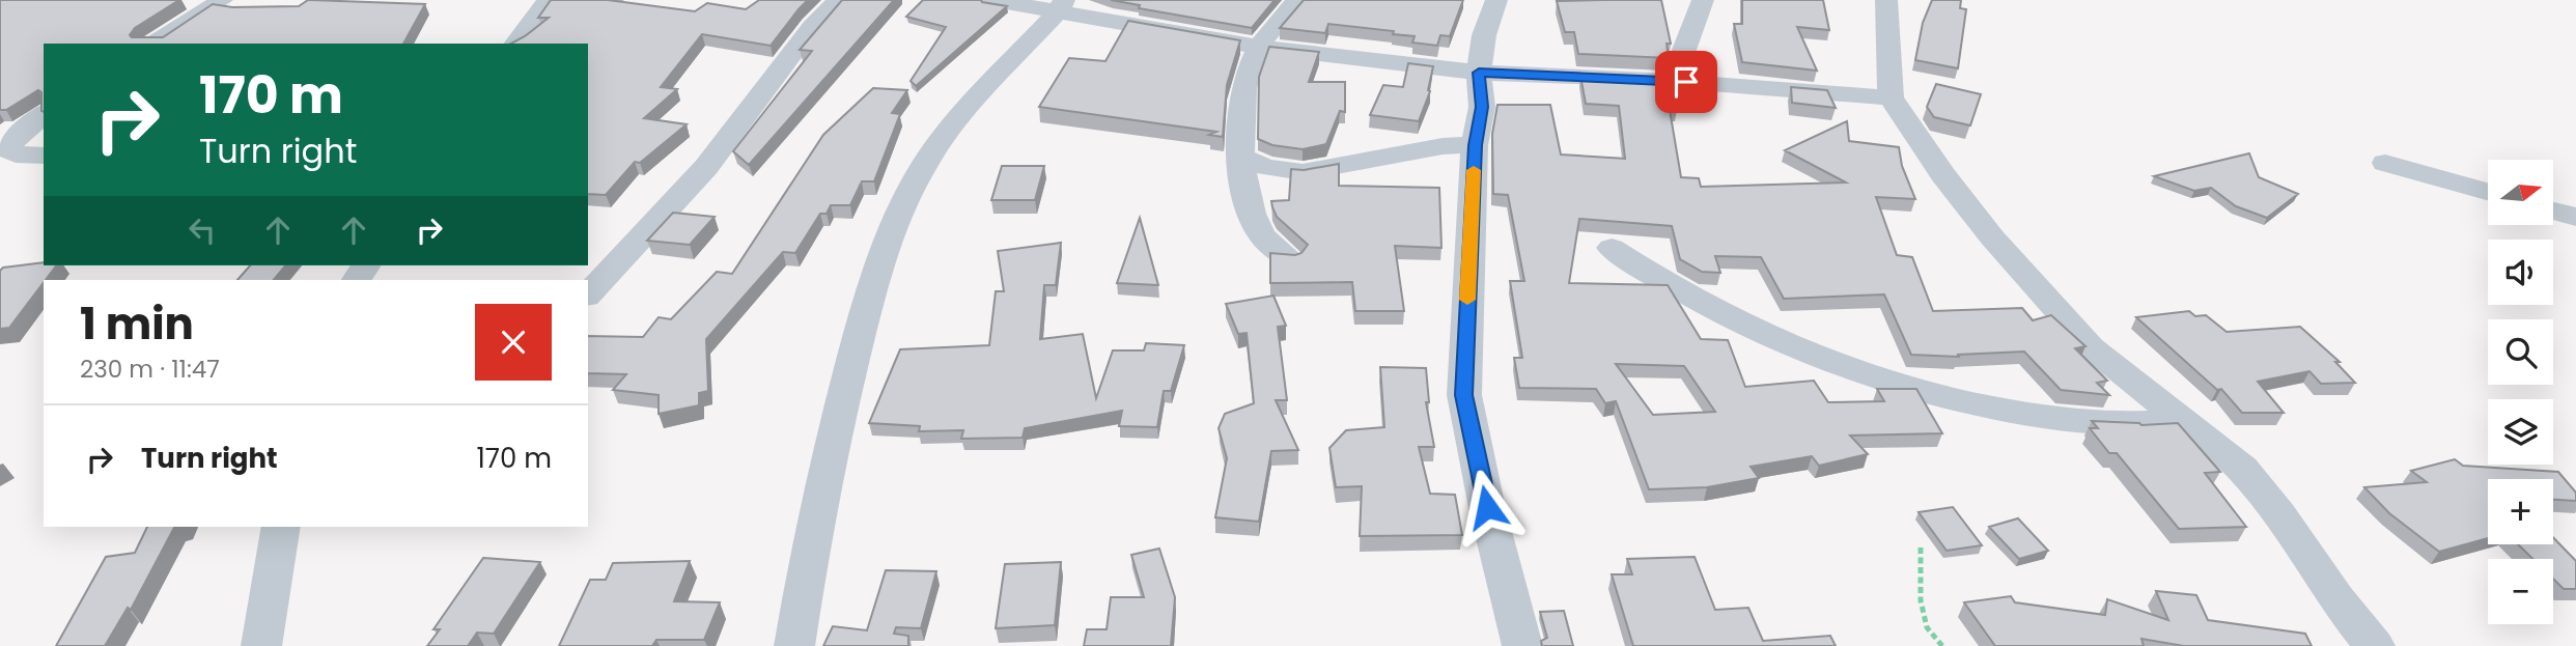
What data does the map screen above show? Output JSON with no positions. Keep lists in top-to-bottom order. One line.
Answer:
{"north":"right","page":{"turn":["170 m","Turn right"],"map_buttons":["+","−"],"heading":["1 min","230 m · 11:47"],"list":[{"name":"Turn right","value":"170 m"}]}}
